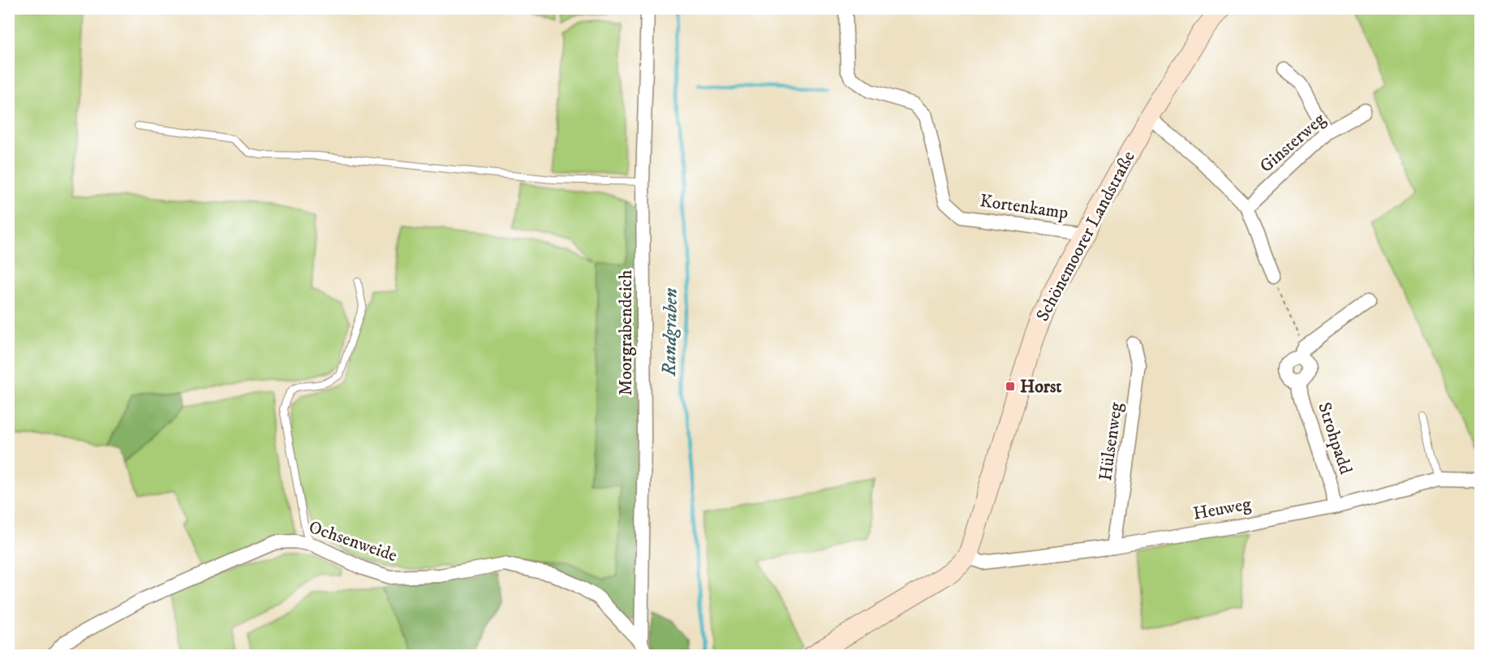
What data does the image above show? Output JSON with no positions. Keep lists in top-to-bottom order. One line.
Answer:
{"streets":{"street":["Ginsterweg","Kortenkamp","Schönemoorer Landstraße","Moorgrabendeich","Strohpadd","Hülsenweg","Heuweg","Ochsenweide"]},"crossings":[["Kortenkamp","Schönemoorer Landstraße"],["Schönemoorer Landstraße","Heuweg"],["Moorgrabendeich","Ochsenweide"],["Strohpadd","Heuweg"],["Hülsenweg","Heuweg"]],"water":["Randgraben"],"places":{"transit":["Horst"]}}
